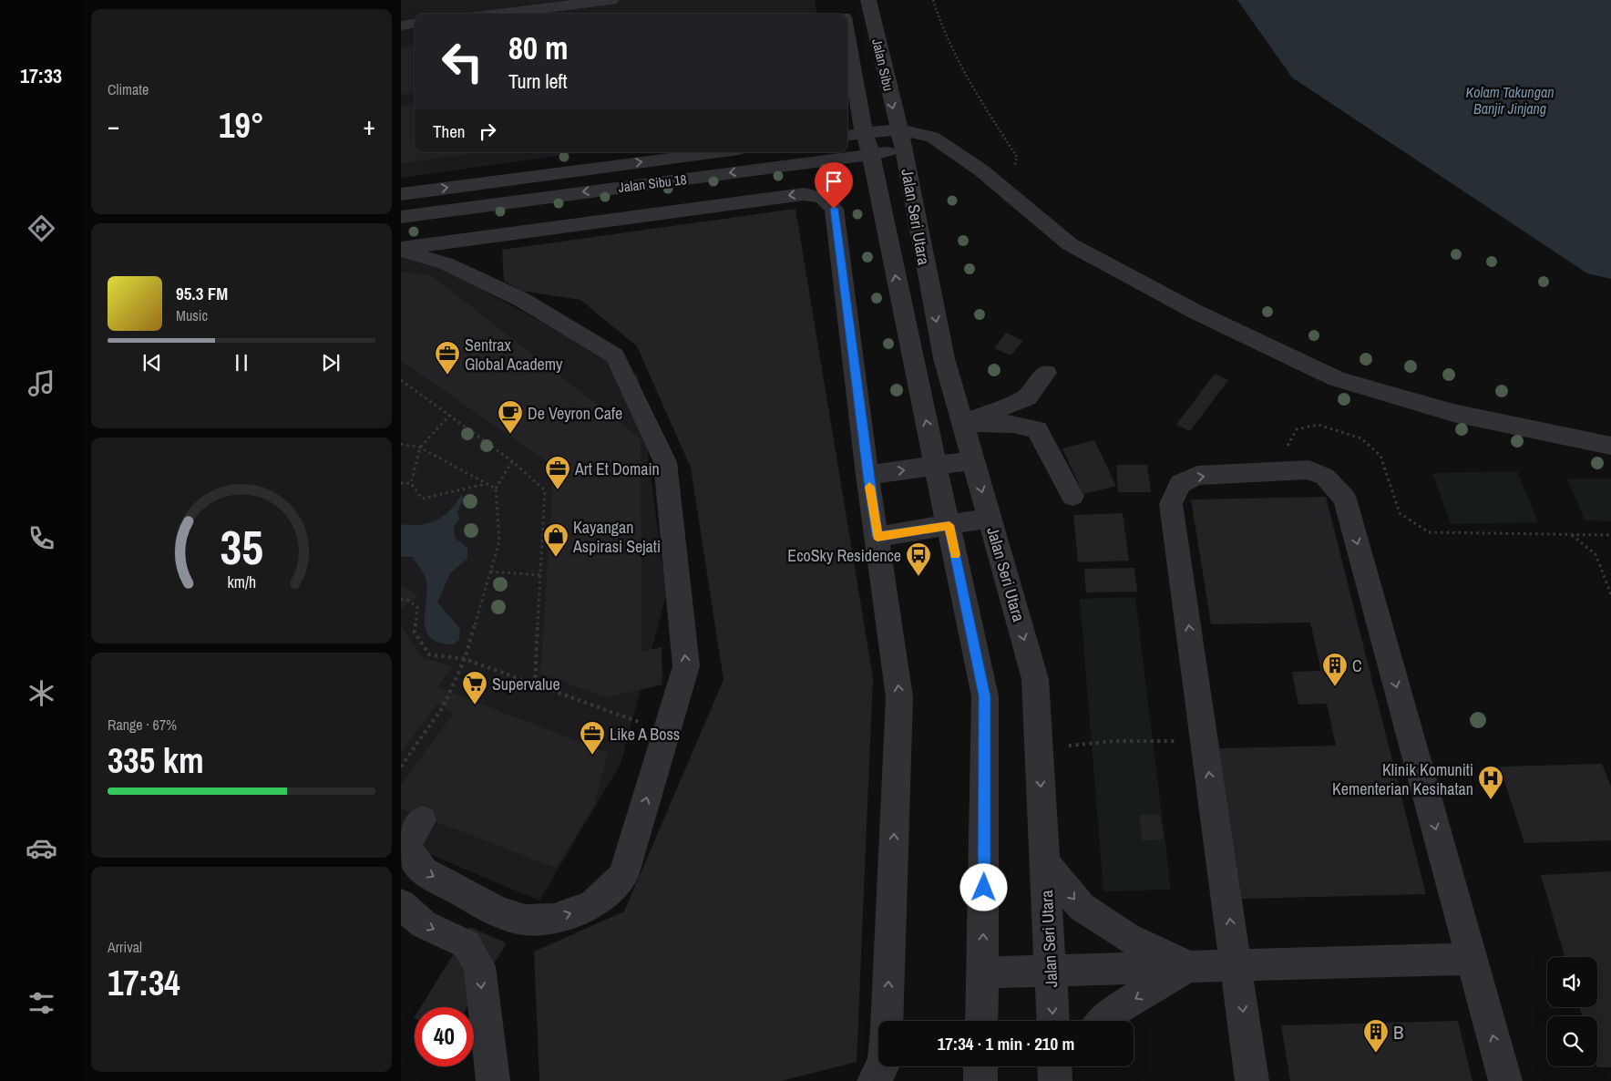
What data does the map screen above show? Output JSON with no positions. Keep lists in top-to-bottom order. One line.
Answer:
{"streets":{"street":["Jalan Sibu","Jalan Sibu 18","Jalan Seri Utara"]},"crossings":[["Jalan Sibu","Jalan Seri Utara"],["Jalan Sibu 18","Jalan Seri Utara"]],"water":["Kolam Takungan Banjir Jinjang"],"places":{"office":["Sentrax Global Academy","Art Et Domain","Like A Boss"],"cafe":["De Veyron Cafe"],"shop":["Kayangan Aspirasi Sejati"],"bus stop":["EcoSky Residence"],"building":["C","B"],"supermarket":["Supervalue"],"hospital":["Klinik Komuniti Kementerian Kesihatan"]},"page":{"tabs":"17:33","tile":["Climate",["Range · 67%","335 km"],["Arrival","17:34"]],"turn":["80 m","Turn left"],"heat":["−","19°","+"],"then":"Then","song":["95.3 FM","Music"],"limit":"40","trip":"17:34 · 1 min · 210 m","gauge":["35","km/h"]}}
